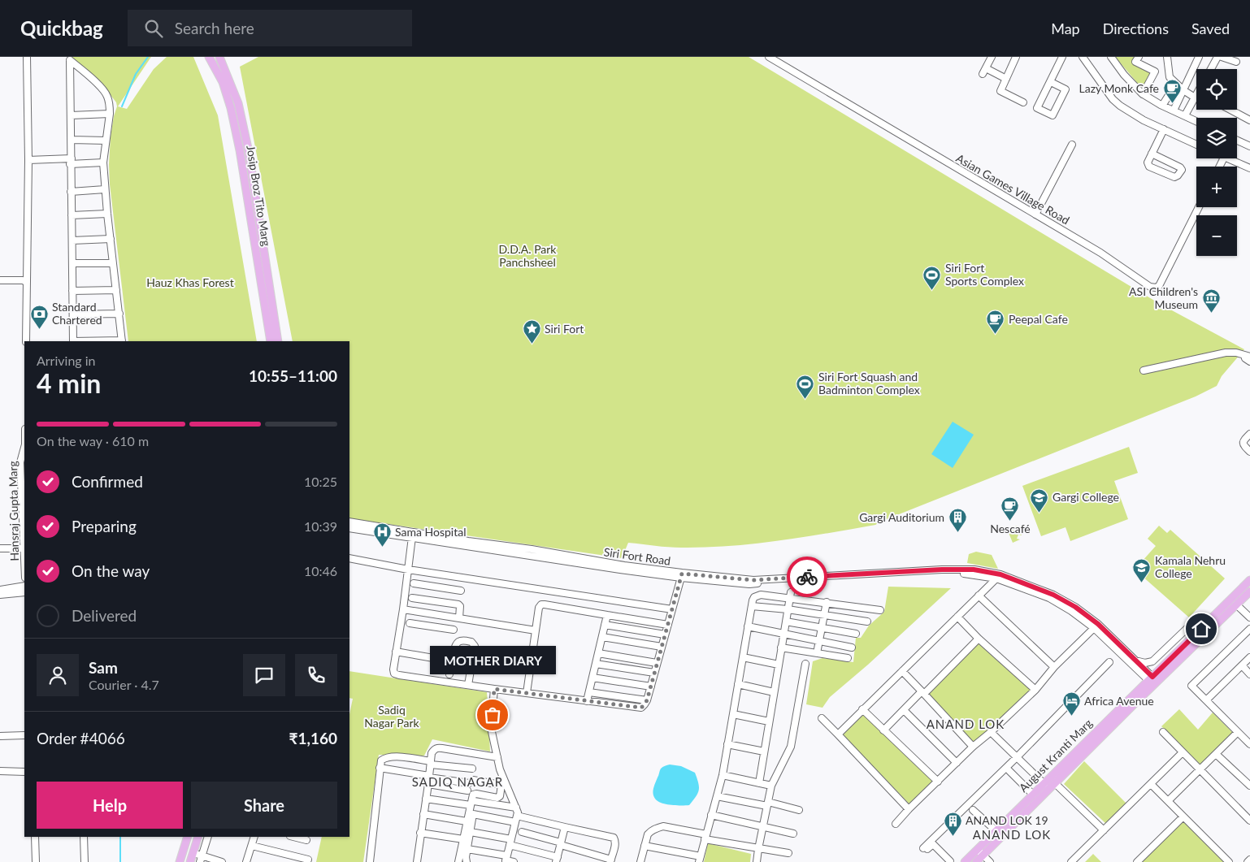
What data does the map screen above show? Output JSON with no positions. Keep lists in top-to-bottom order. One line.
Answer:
{"streets":{"main road":["Josip Broz Tito Marg","August Kranti Marg"],"street":["Asian Games Village Road","Hansraj Gupta Marg","Siri Fort Road"]},"crossings":[["Siri Fort Road","August Kranti Marg"]],"districts":["ANAND LOK","SADIQ NAGAR","ANAND LOK"],"parks":["D.D.A. Park Panchsheel","Hauz Khas Forest","Sadiq Nagar Park"],"places":{"cafe":["Lazy Monk Cafe","Peepal Cafe","Nescafé"],"sports":["Siri Fort Sports Complex","Siri Fort Squash and Badminton Complex"],"museum":["ASI Children's Museum"],"bank":["Standard Chartered"],"place":["Siri Fort"],"school or university":["Gargi College","Kamala Nehru College"],"building":["Gargi Auditorium","ANAND LOK 19"],"hospital":["Sama Hospital"],"other":["MOTHER DIARY"],"hotel":["Africa Avenue"]},"page":{"header":"Quickbag","search":"Search here","nav":["Map","Directions","Saved"],"map_buttons":["+","−"],"heading":["4 min","Arriving in","10:55–11:00"],"panel":["Sam","Courier · 4.7","Order #4066","₹1,160"],"bar":"On the way · 610 m","list":[["Confirmed","10:25"],["Preparing","10:39"],["On the way","10:46"],"Delivered"],"bubble":"MOTHER DIARY","buttons":["Help","Share"]}}
